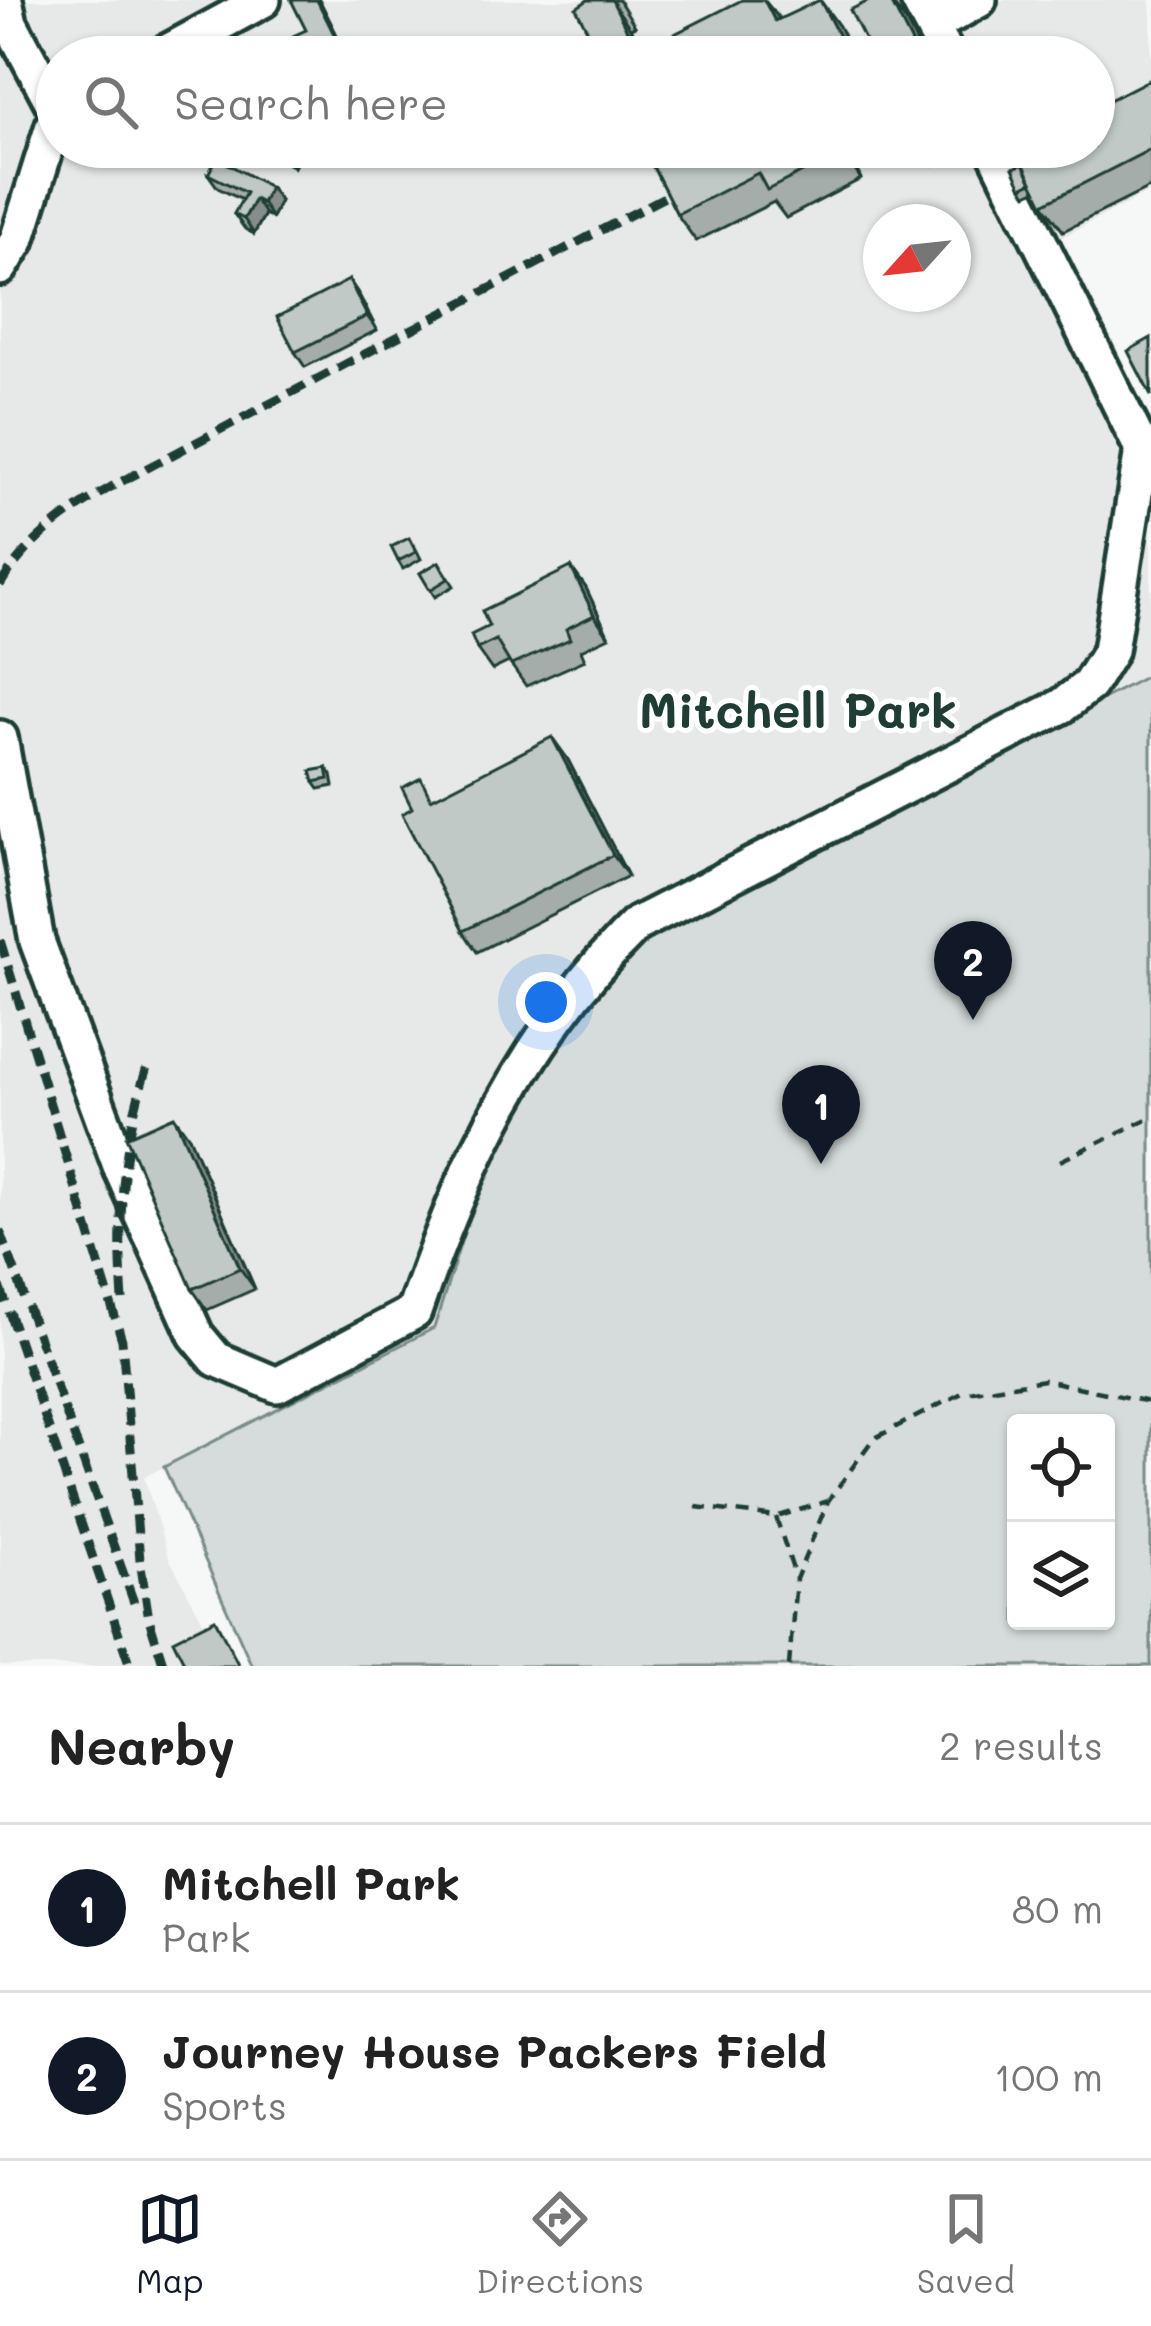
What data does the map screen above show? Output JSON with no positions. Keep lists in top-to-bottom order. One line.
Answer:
{"districts":["Mitchell Park"],"north":"bottom left","page":{"search":"Search here","pins":["2","1"],"heading":["Nearby","2 results"],"list":[{"mark":"1","name":"Mitchell Park","note":"Park","value":"80 m"},{"mark":"2","name":"Journey House Packers Field","note":"Sports","value":"100 m"}],"nav":["Map","Directions","Saved"]}}
